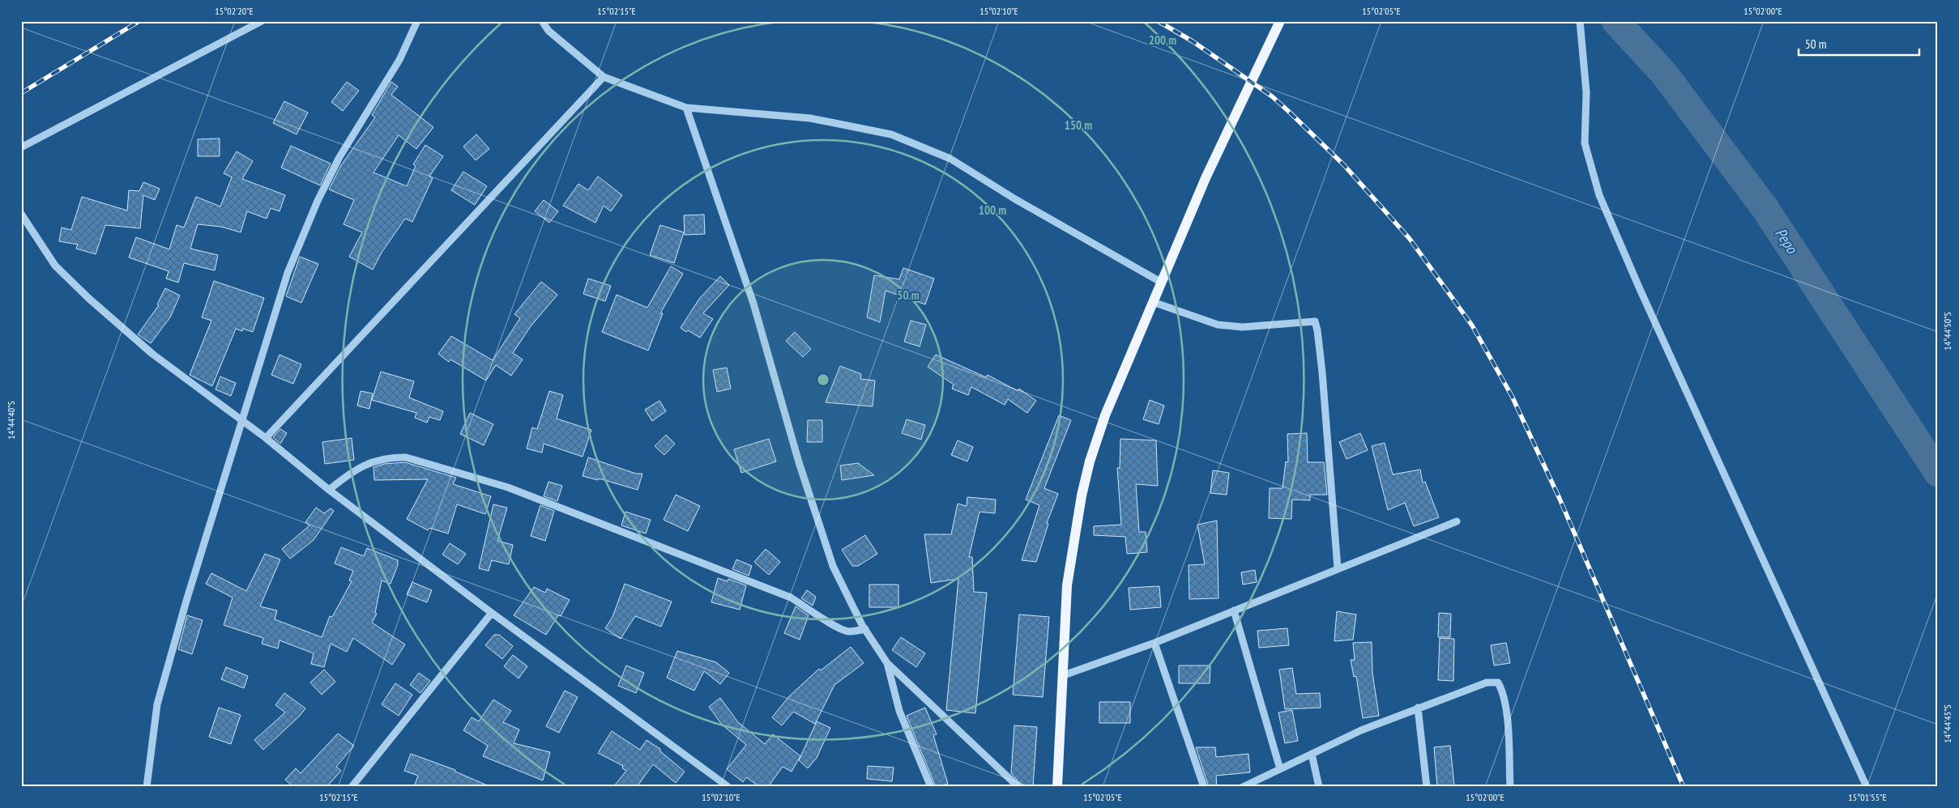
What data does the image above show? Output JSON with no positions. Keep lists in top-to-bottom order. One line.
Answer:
{"water":["Pepo"],"scale_bar":"50 m","coordinates":["15°02'20\"E","15°02'15\"E","15°02'10\"E","15°02'05\"E","15°02'00\"E","14°44'50\"S","14°44'40\"S","14°44'45\"S","15°01'55\"E"],"rings":["200 m","150 m","100 m","50 m"]}
